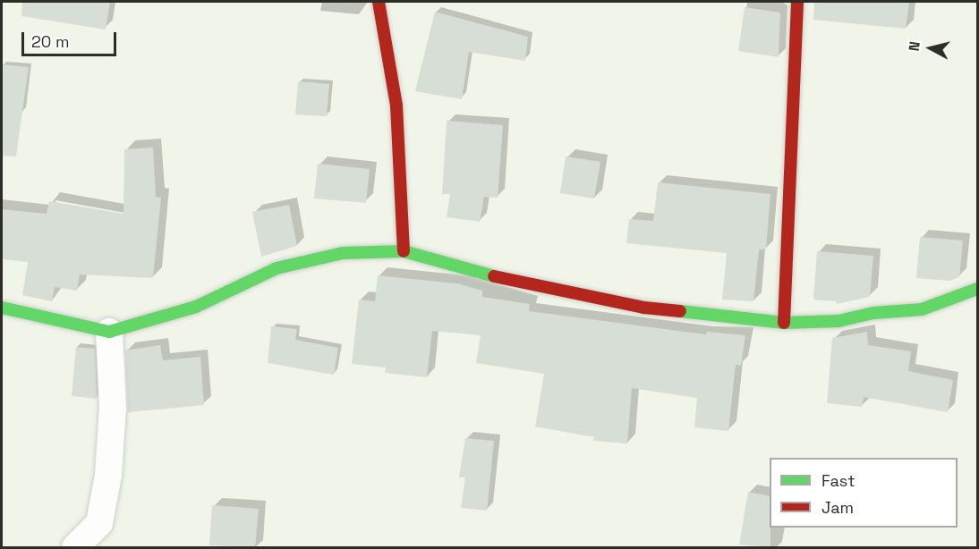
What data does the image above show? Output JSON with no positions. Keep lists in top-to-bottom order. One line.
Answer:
{"legend":["Fast","Jam"],"scale_bar":"20 m","north":"left"}
